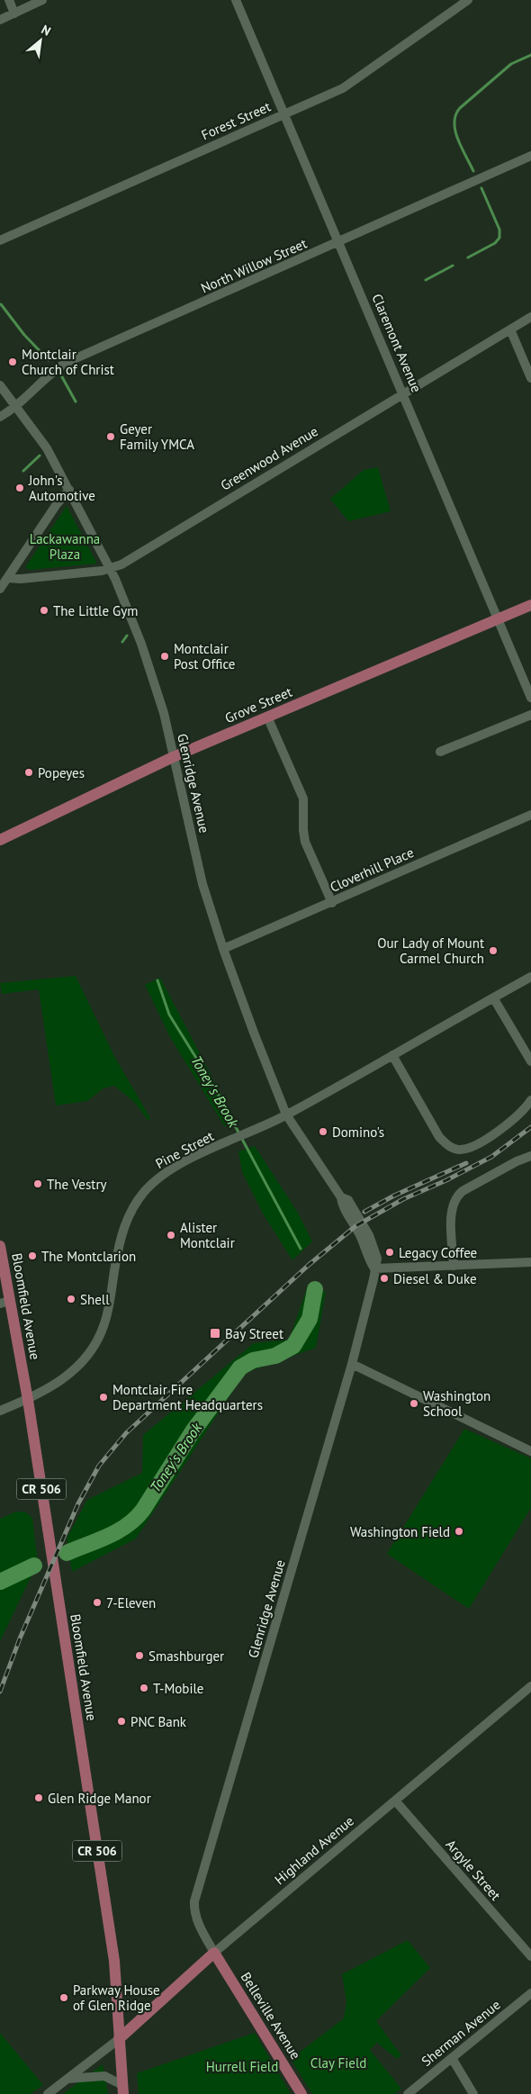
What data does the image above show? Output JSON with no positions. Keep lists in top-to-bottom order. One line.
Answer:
{"streets":{"main road":["Grove Street","Bloomfield Avenue","CR 506","Highland Avenue","Belleville Avenue"],"street":["Forest Street","North Willow Street","Claremont Avenue","Greenwood Avenue","Glenridge Avenue","Cloverhill Place","Pine Street","Argyle Street","Sherman Avenue"]},"crossings":[["Forest Street","Claremont Avenue"],["North Willow Street","Claremont Avenue"],["North Willow Street","Glenridge Avenue"],["Claremont Avenue","Greenwood Avenue"],["Claremont Avenue","Grove Street"],["Greenwood Avenue","Glenridge Avenue"],["Grove Street","Glenridge Avenue"],["Glenridge Avenue","Cloverhill Place"],["Glenridge Avenue","Pine Street"],["Glenridge Avenue","Highland Avenue"],["Glenridge Avenue","Belleville Avenue"],["Pine Street","Bloomfield Avenue"],["Bloomfield Avenue","Highland Avenue"],["Highland Avenue","Argyle Street"],["Highland Avenue","Belleville Avenue"]],"water":["Toney's Brook"],"parks":["Lackawanna Plaza","Clay Field","Hurrell Field"],"places":{"other":["Montclair Church of Christ","Geyer Family YMCA","John's Automotive","The Little Gym","Montclair Post Office","Popeyes","Our Lady of Mount Carmel Church","Domino's","The Vestry","Alister Montclair","Legacy Coffee","The Montclarion","Diesel & Duke","Shell","Montclair Fire Department Headquarters","Washington School","Washington Field","7-Eleven","Smashburger","T-Mobile","PNC Bank","Glen Ridge Manor","Parkway House of Glen Ridge"],"transit":["Bay Street"]},"north":"top right"}
